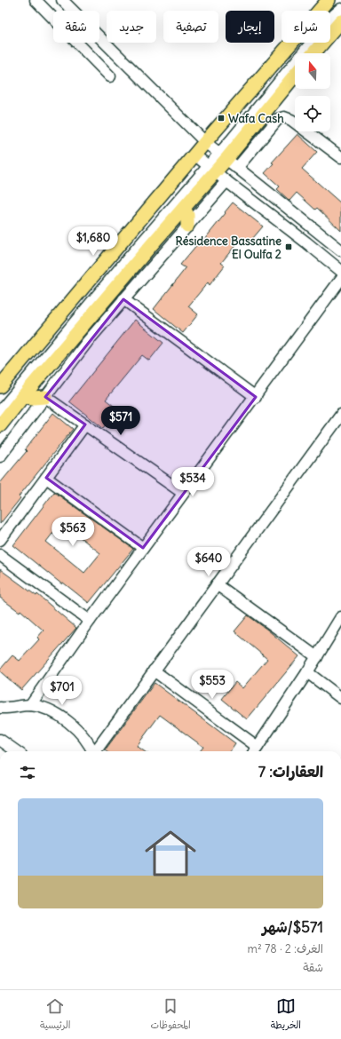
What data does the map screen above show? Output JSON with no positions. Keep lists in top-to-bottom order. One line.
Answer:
{"places":{"transit":["Wafa Cash","Résidence Bassatine El Oulfa 2"]},"north":"top","page":{"chip":["شراء","إيجار","تصفية","جديد","شقة"],"price":["$1,680","$571","$534","$563","$640","$553","$701"],"heading":"العقارات: 7","list":[{"name":"$571/شهر","note":"الغرف: 2 · 78 m² · شقة"}],"tabs":["الخريطة","المحفوظات","الرئيسية"]}}
